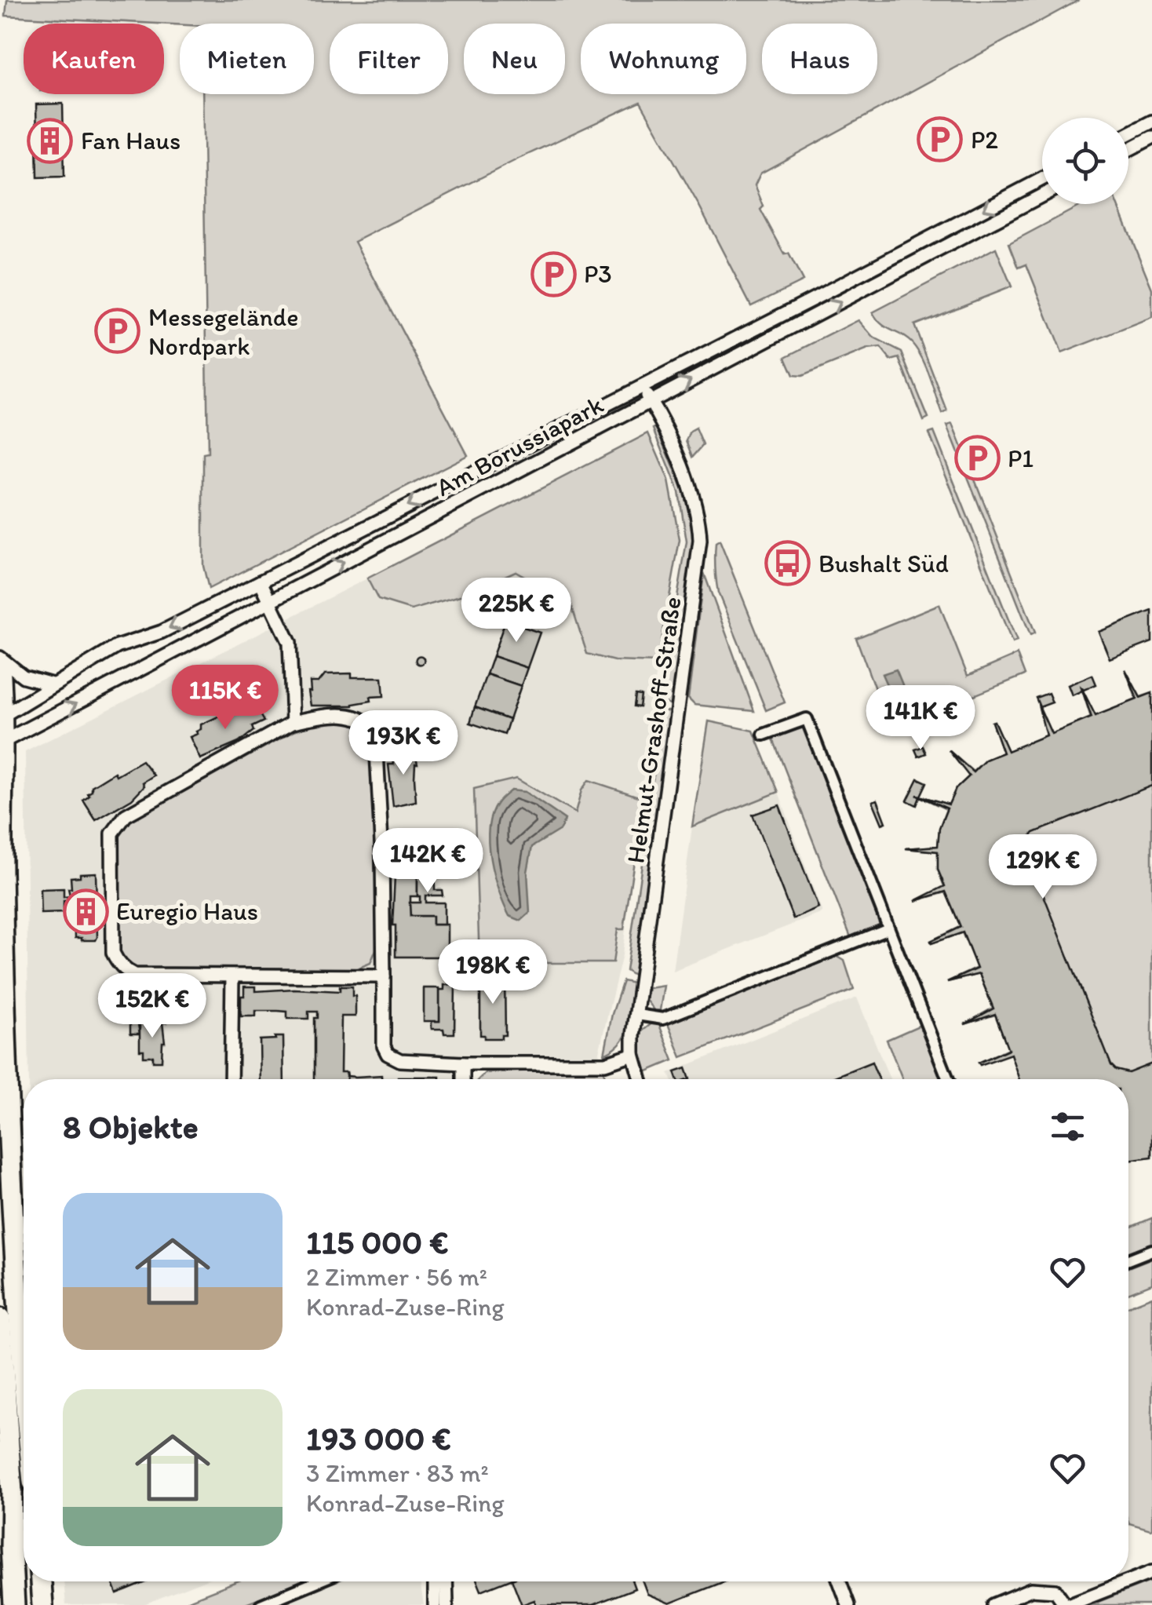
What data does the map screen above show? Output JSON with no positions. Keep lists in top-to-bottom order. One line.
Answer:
{"streets":{"street":["Am Borussiapark","Helmut-Grashoff-Straße"]},"crossings":[["Am Borussiapark","Helmut-Grashoff-Straße"]],"places":{"parking":["P2","P3","Messegelände Nordpark","P1"],"building":["Fan Haus","Euregio Haus"],"bus stop":["Bushalt Süd"]},"page":{"chip":["Kaufen","Mieten","Filter","Neu","Wohnung","Haus"],"price":["225K €","115K €","141K €","193K €","142K €","129K €","198K €","152K €"],"heading":"8 Objekte","list":[{"name":"115 000 €","note":"2 Zimmer · 56 m² · Konrad-Zuse-Ring"},{"name":"193 000 €","note":"3 Zimmer · 83 m² · Konrad-Zuse-Ring"}]}}
